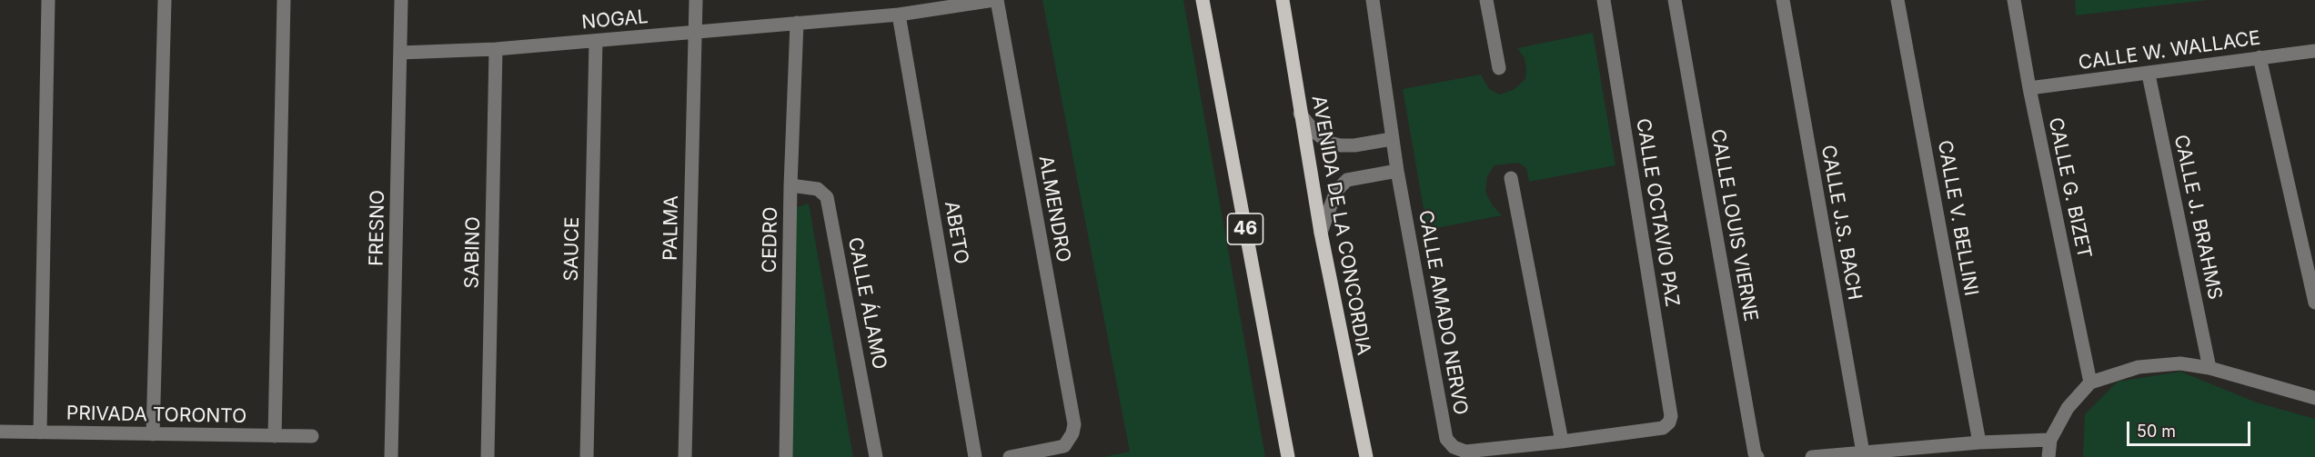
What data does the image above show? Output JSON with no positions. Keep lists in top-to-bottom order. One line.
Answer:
{"streets":{"main road":["AVENIDA DE LA CONCORDIA","46"],"street":["NOGAL","CALLE W. WALLACE","CALLE G. BIZET","ALMENDRO","CALLE OCTAVIO PAZ","CALLE J. BRAHMS","CALLE V. BELLINI","CALLE J.S. BACH","CALLE LOUIS VIERNE","FRESNO","PALMA","ABETO","CEDRO","SAUCE","SABINO","CALLE ÁLAMO","CALLE AMADO NERVO","PRIVADA TORONTO"]},"crossings":[["NOGAL","ALMENDRO"],["NOGAL","FRESNO"],["NOGAL","PALMA"],["NOGAL","ABETO"],["NOGAL","CEDRO"],["NOGAL","SAUCE"],["NOGAL","SABINO"],["CALLE W. WALLACE","CALLE G. BIZET"],["CALLE W. WALLACE","CALLE J. BRAHMS"],["CALLE OCTAVIO PAZ","CALLE AMADO NERVO"],["CEDRO","CALLE ÁLAMO"]],"scale_bar":"50 m"}
